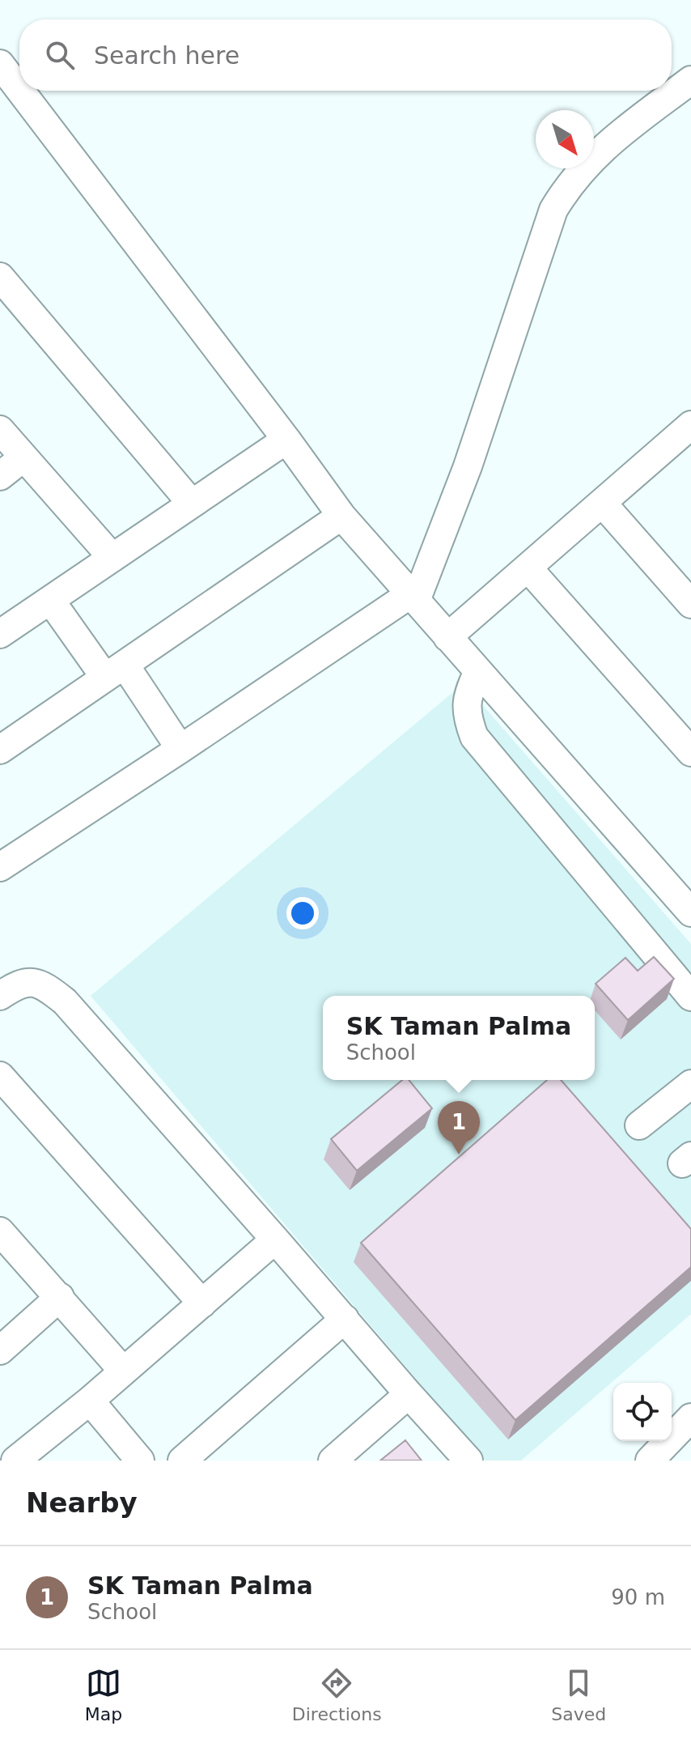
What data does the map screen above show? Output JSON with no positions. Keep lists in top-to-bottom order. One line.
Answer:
{"north":"bottom right","page":{"search":"Search here","popup":["SK Taman Palma","School"],"pins":"1","heading":"Nearby","list":[{"mark":"1","name":"SK Taman Palma","note":"School","value":"90 m"}],"nav":["Map","Directions","Saved"]}}
